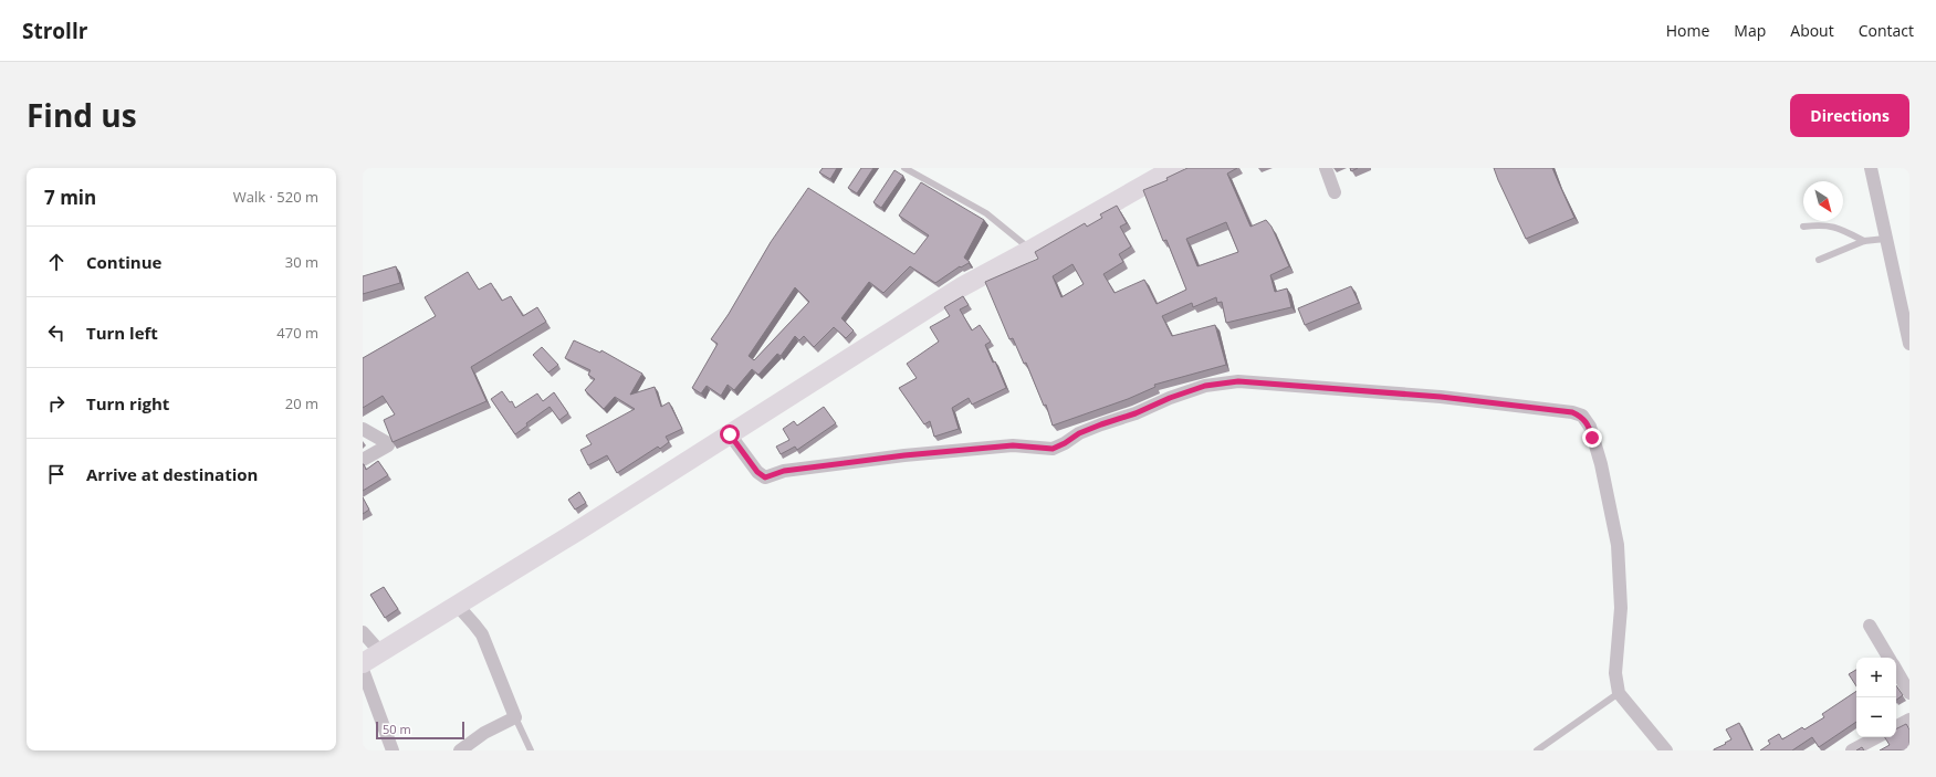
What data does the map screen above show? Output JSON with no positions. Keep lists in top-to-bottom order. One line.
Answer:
{"scale_bar":"50 m","north":"bottom right","page":{"header":"Strollr","nav":["Home","Map","About","Contact"],"title":"Find us","buttons":"Directions","heading":["7 min","Walk · 520 m"],"list":[["Continue","30 m"],["Turn left","470 m"],["Turn right","20 m"],"Arrive at destination"],"map_buttons":["+","−"],"scale":"50 m"}}
